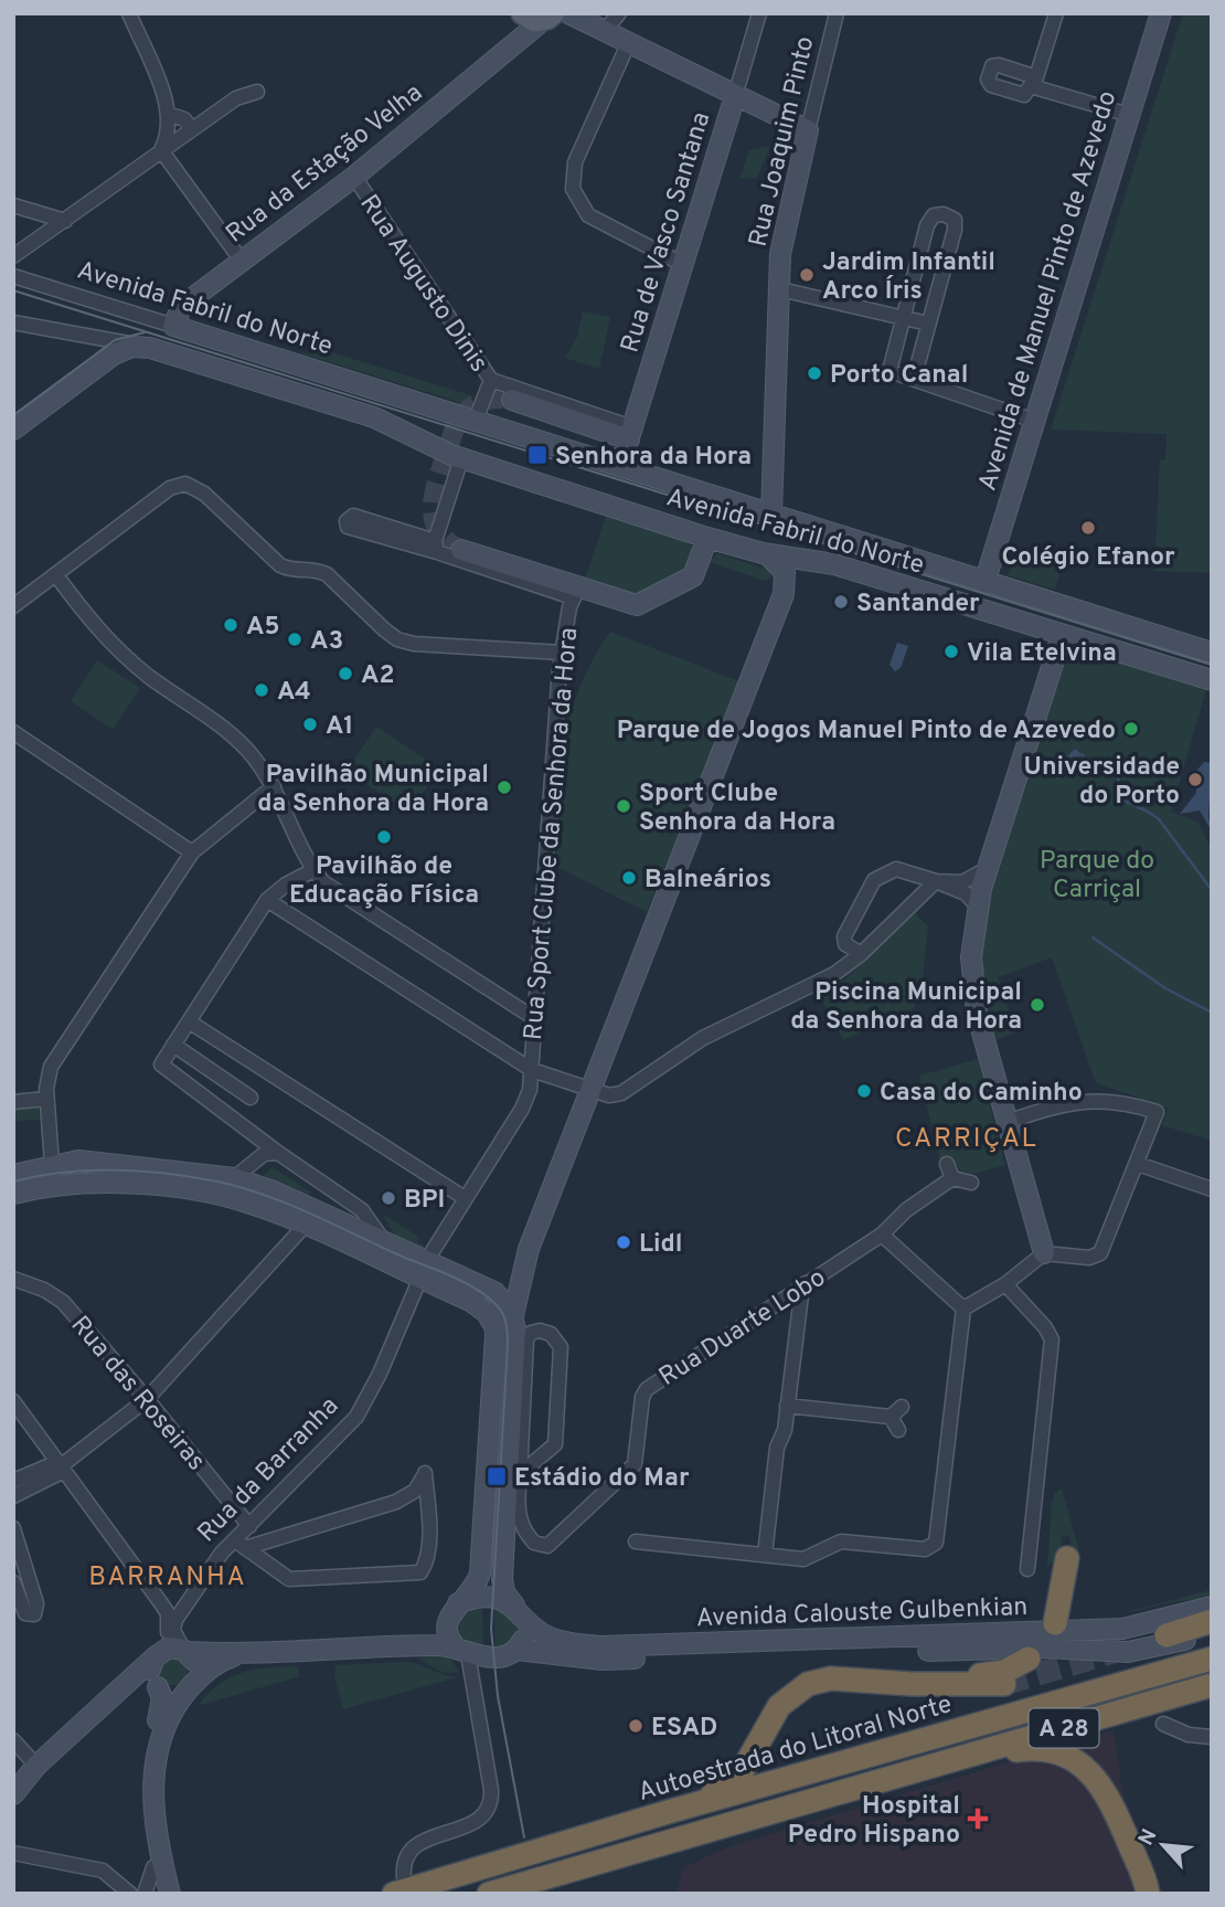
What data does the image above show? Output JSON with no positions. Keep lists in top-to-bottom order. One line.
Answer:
{"streets":{"highway":["A 28","Autoestrada do Litoral Norte"],"street":["Rua Joaquim Pinto","Rua da Estação Velha","Rua de Vasco Santana","Rua Augusto Dinis","Avenida de Manuel Pinto de Azevedo","Avenida Fabril do Norte","Rua Sport Clube da Senhora da Hora","Rua Duarte Lobo","Rua das Roseiras","Rua da Barranha","Avenida Calouste Gulbenkian"]},"crossings":[["Rua Joaquim Pinto","Avenida Fabril do Norte"],["Rua da Estação Velha","Rua Augusto Dinis"],["Rua da Estação Velha","Avenida Fabril do Norte"],["Rua de Vasco Santana","Rua Augusto Dinis"],["Rua de Vasco Santana","Avenida Fabril do Norte"],["Avenida de Manuel Pinto de Azevedo","Avenida Fabril do Norte"],["Rua Sport Clube da Senhora da Hora","Rua da Barranha"],["Rua das Roseiras","Rua da Barranha"]],"districts":["CARRIÇAL","BARRANHA"],"parks":["Parque do Carriçal"],"places":{"other":["Jardim Infantil Arco Íris","Porto Canal","Colégio Efanor","Santander","A5","A3","Vila Etelvina","A2","A4","A1","Parque de Jogos Manuel Pinto de Azevedo","Universidade do Porto","Pavilhão Municipal da Senhora da Hora","Sport Clube Senhora da Hora","Pavilhão de Educação Física","Balneários","Piscina Municipal da Senhora da Hora","Casa do Caminho","BPI","Lidl","ESAD"],"transit":["Senhora da Hora","Estádio do Mar"],"health":["Hospital Pedro Hispano"]},"north":"top left"}
